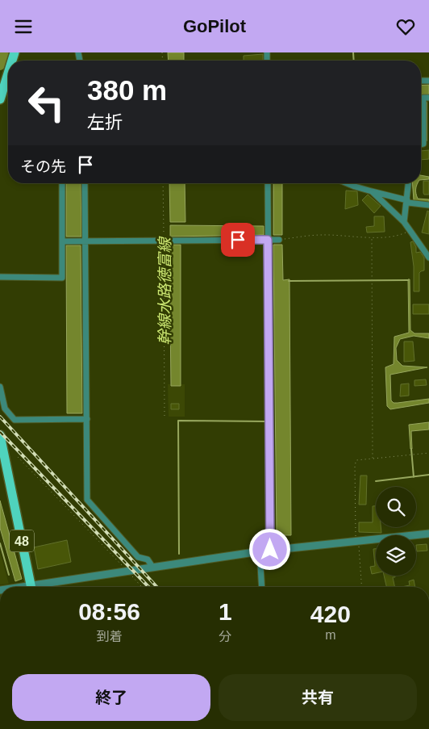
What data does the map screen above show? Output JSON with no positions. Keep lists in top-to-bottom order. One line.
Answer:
{"streets":{"main road":["48"]},"water":["幹線水路徳富線"],"page":{"header":"GoPilot","turn":["380 m","左折"],"then":"その先","eta":["08:56","到着","1","分","420","m"],"buttons":["終了","共有"]}}
